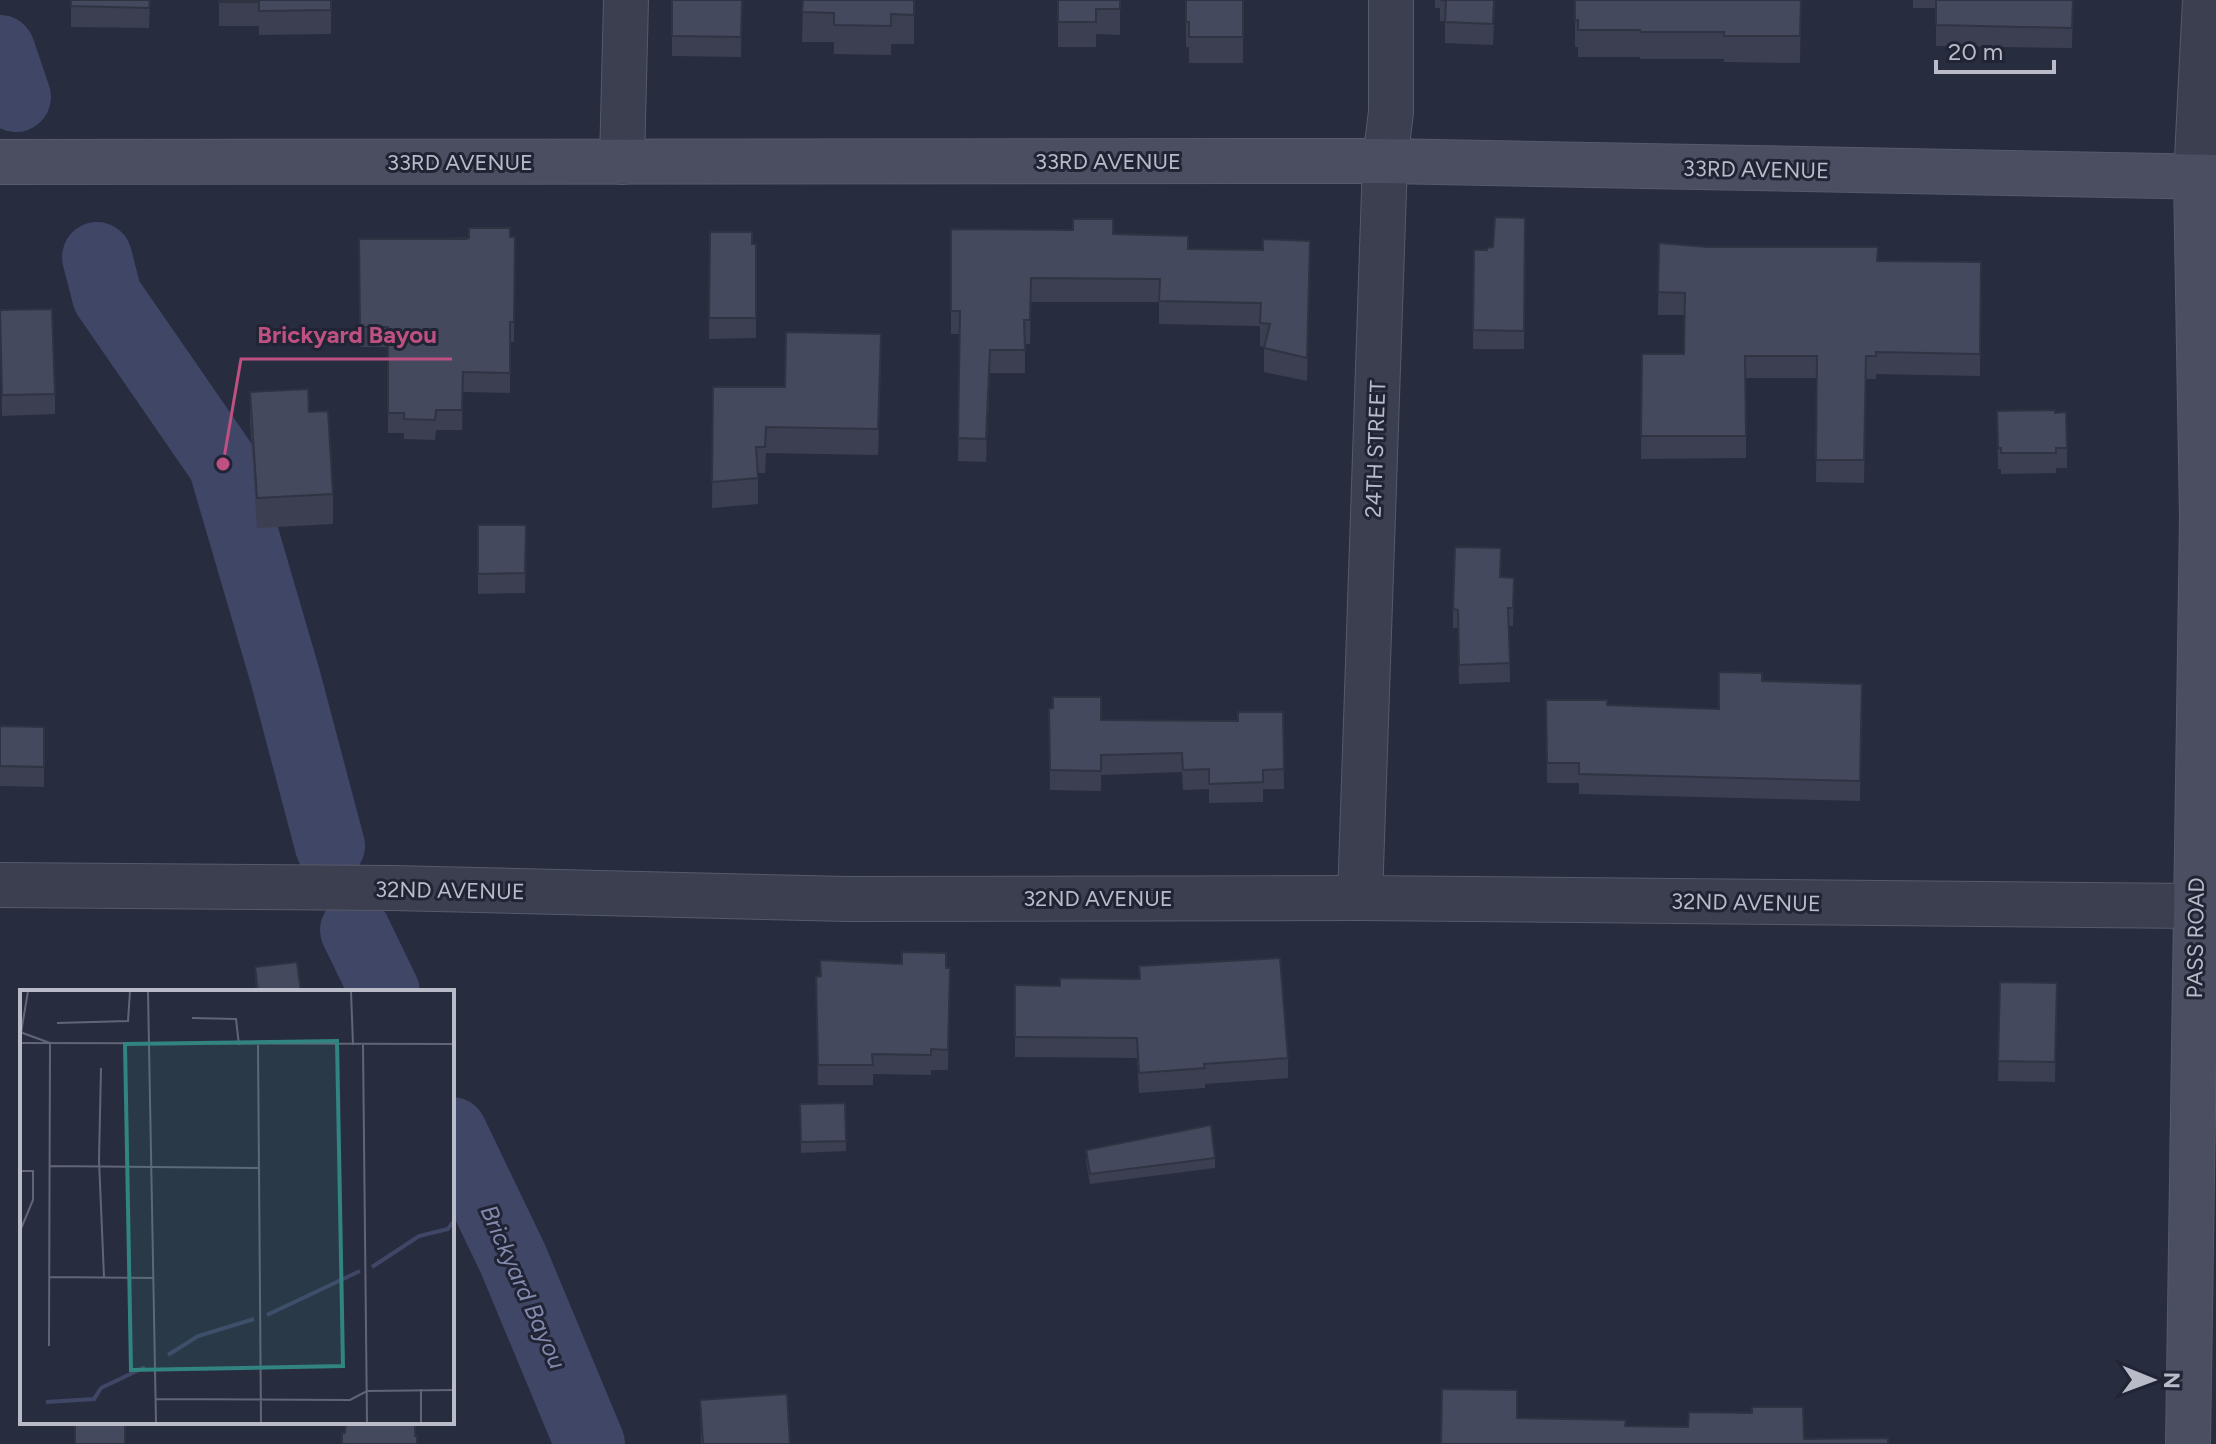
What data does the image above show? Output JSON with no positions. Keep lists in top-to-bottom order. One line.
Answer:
{"streets":{"street":["33RD AVENUE","24TH STREET","32ND AVENUE","PASS ROAD"]},"crossings":[["33RD AVENUE","24TH STREET"],["33RD AVENUE","PASS ROAD"],["24TH STREET","32ND AVENUE"],["32ND AVENUE","PASS ROAD"]],"water":["Brickyard Bayou"],"places":["Brickyard Bayou"],"scale_bar":"20 m","north":"right"}
